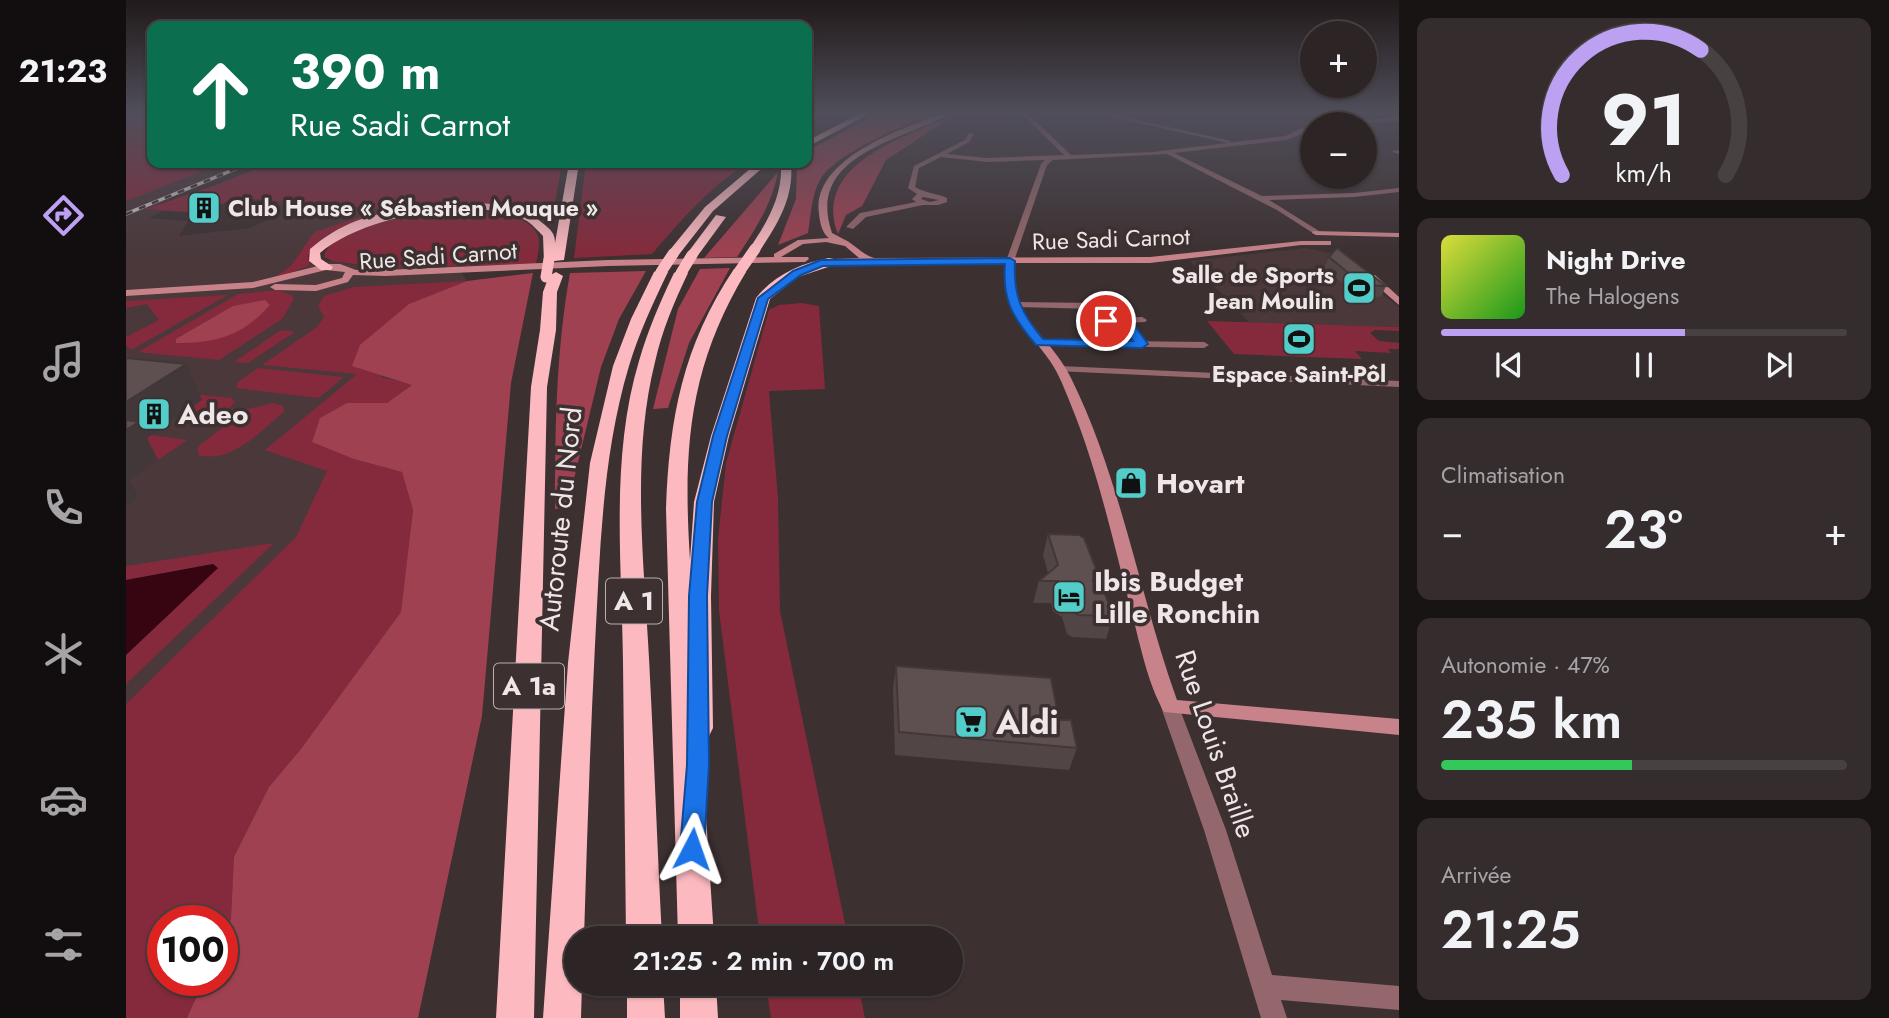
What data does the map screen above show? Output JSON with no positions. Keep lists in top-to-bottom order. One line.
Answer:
{"streets":{"highway":["Autoroute du Nord","A 1","A 1a"],"street":["Rue Sadi Carnot","Rue Louis Braille"]},"crossings":[["Rue Sadi Carnot","A 1a"],["Rue Sadi Carnot","Rue Louis Braille"]],"places":{"building":["Club House « Sébastien Mouque »","Adeo"],"sports":["Salle de Sports Jean Moulin","Espace Saint-Pôl"],"shop":["Hovart"],"hotel":["Ibis Budget Lille Ronchin"],"supermarket":["Aldi"]},"page":{"tabs":"21:23","map_buttons":["+","−"],"turn":["390 m","Rue Sadi Carnot"],"song":["Night Drive","The Halogens"],"tile":["Climatisation",["Autonomie · 47%","235 km"],["Arrivée","21:25"]],"heat":["−","23°","+"],"limit":"100","trip":"21:25 · 2 min · 700 m","gauge":["91","km/h"]}}
